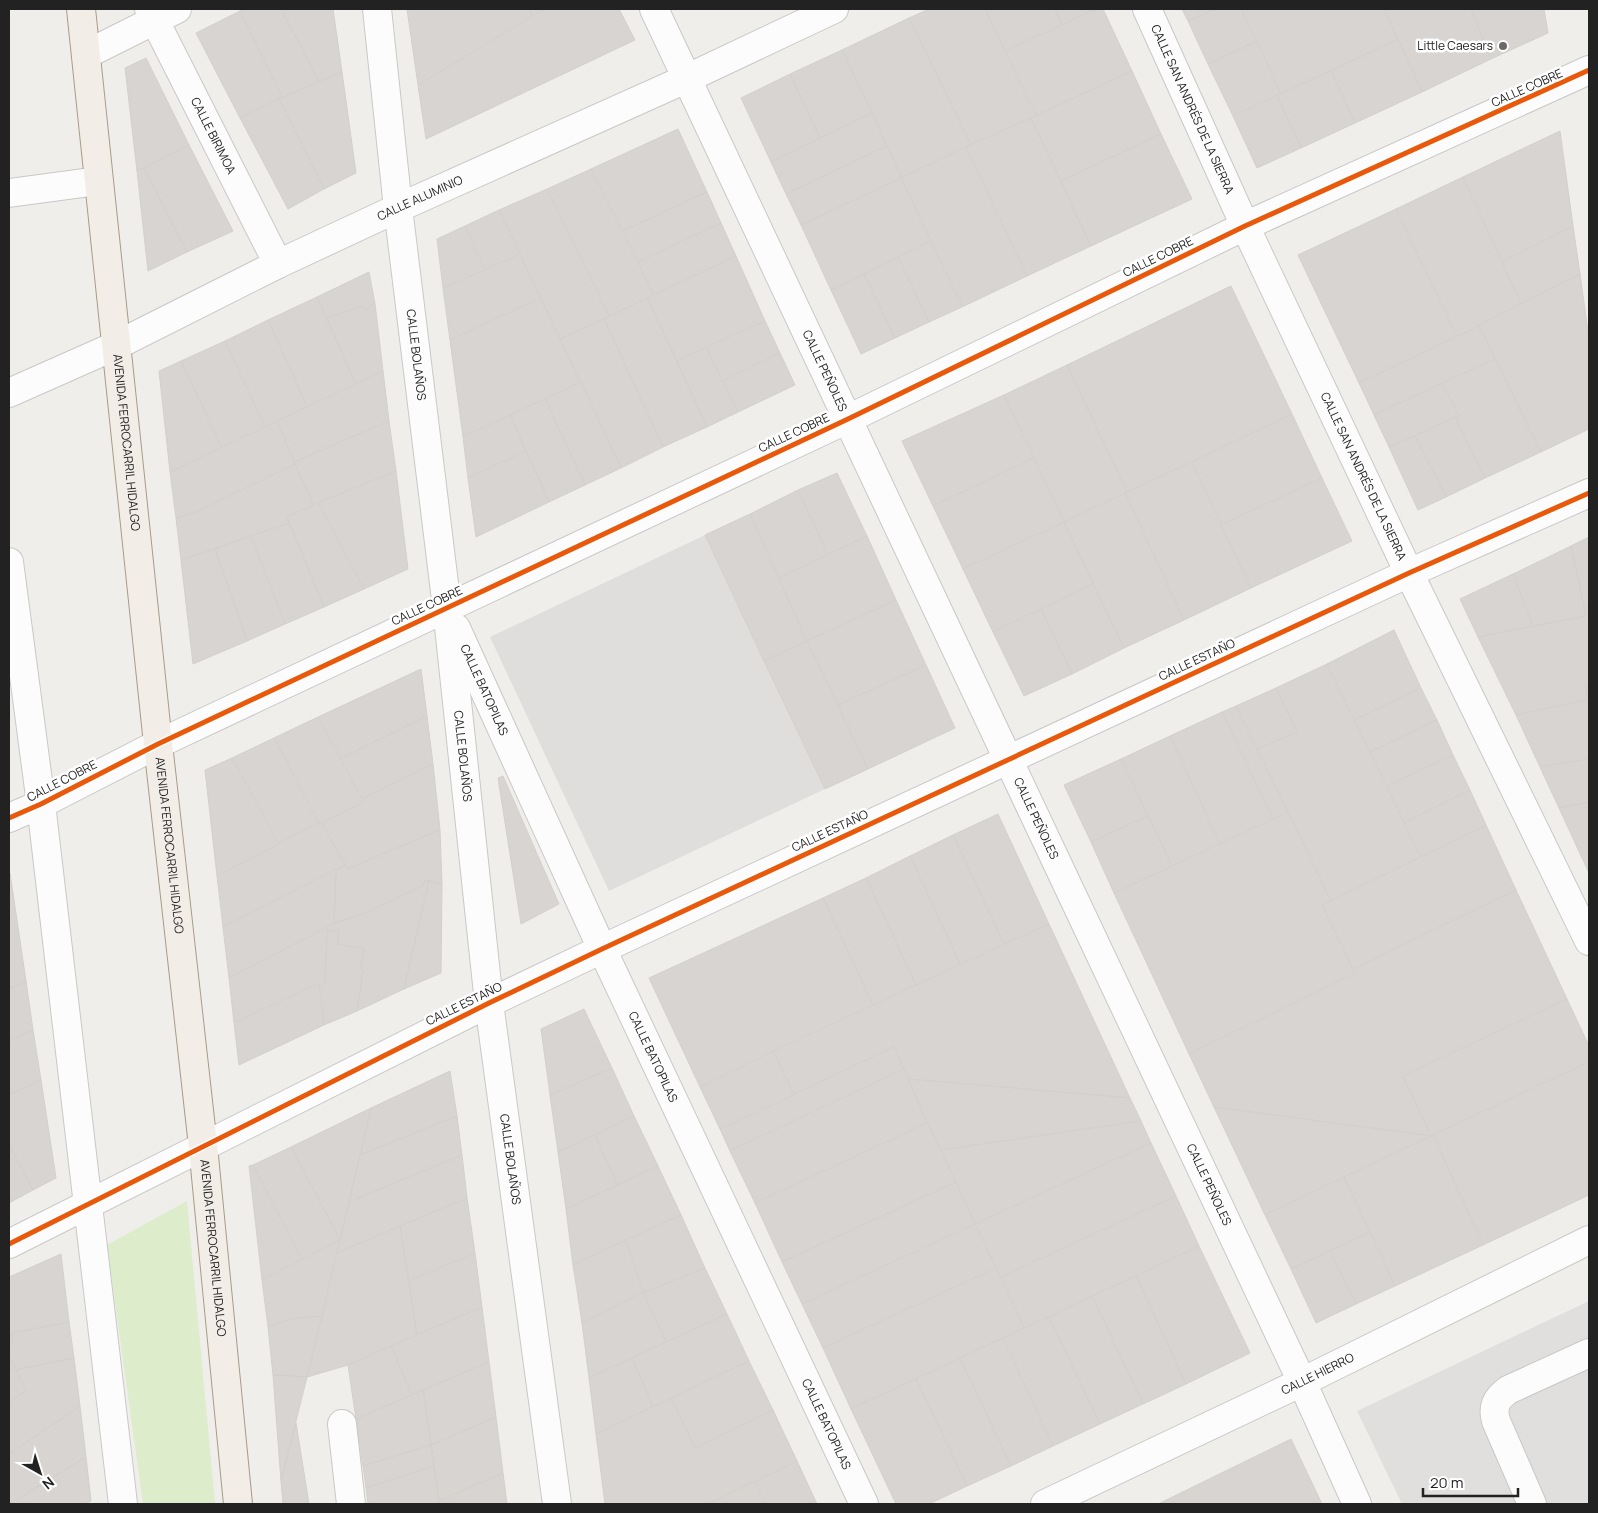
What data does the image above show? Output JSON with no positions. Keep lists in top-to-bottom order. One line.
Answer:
{"streets":{"main road":["AVENIDA FERROCARRIL HIDALGO"],"street":["CALLE COBRE","CALLE SAN ANDRÉS DE LA SIERRA","CALLE BIRIMOA","CALLE ALUMINIO","CALLE BOLAÑOS","CALLE PEÑOLES","CALLE ESTAÑO","CALLE BATOPILAS","CALLE HIERRO"]},"crossings":[["CALLE COBRE","CALLE SAN ANDRÉS DE LA SIERRA"],["CALLE COBRE","CALLE BOLAÑOS"],["CALLE COBRE","CALLE PEÑOLES"],["CALLE COBRE","AVENIDA FERROCARRIL HIDALGO"],["CALLE COBRE","CALLE BATOPILAS"],["CALLE SAN ANDRÉS DE LA SIERRA","CALLE ESTAÑO"],["CALLE BIRIMOA","CALLE ALUMINIO"],["CALLE ALUMINIO","CALLE BOLAÑOS"],["CALLE ALUMINIO","CALLE PEÑOLES"],["CALLE ALUMINIO","AVENIDA FERROCARRIL HIDALGO"],["CALLE BOLAÑOS","CALLE ESTAÑO"],["CALLE BOLAÑOS","CALLE BATOPILAS"],["CALLE PEÑOLES","CALLE ESTAÑO"],["CALLE PEÑOLES","CALLE HIERRO"],["AVENIDA FERROCARRIL HIDALGO","CALLE ESTAÑO"],["CALLE ESTAÑO","CALLE BATOPILAS"]],"places":["Little Caesars"],"scale_bar":"20 m","north":"bottom right"}
